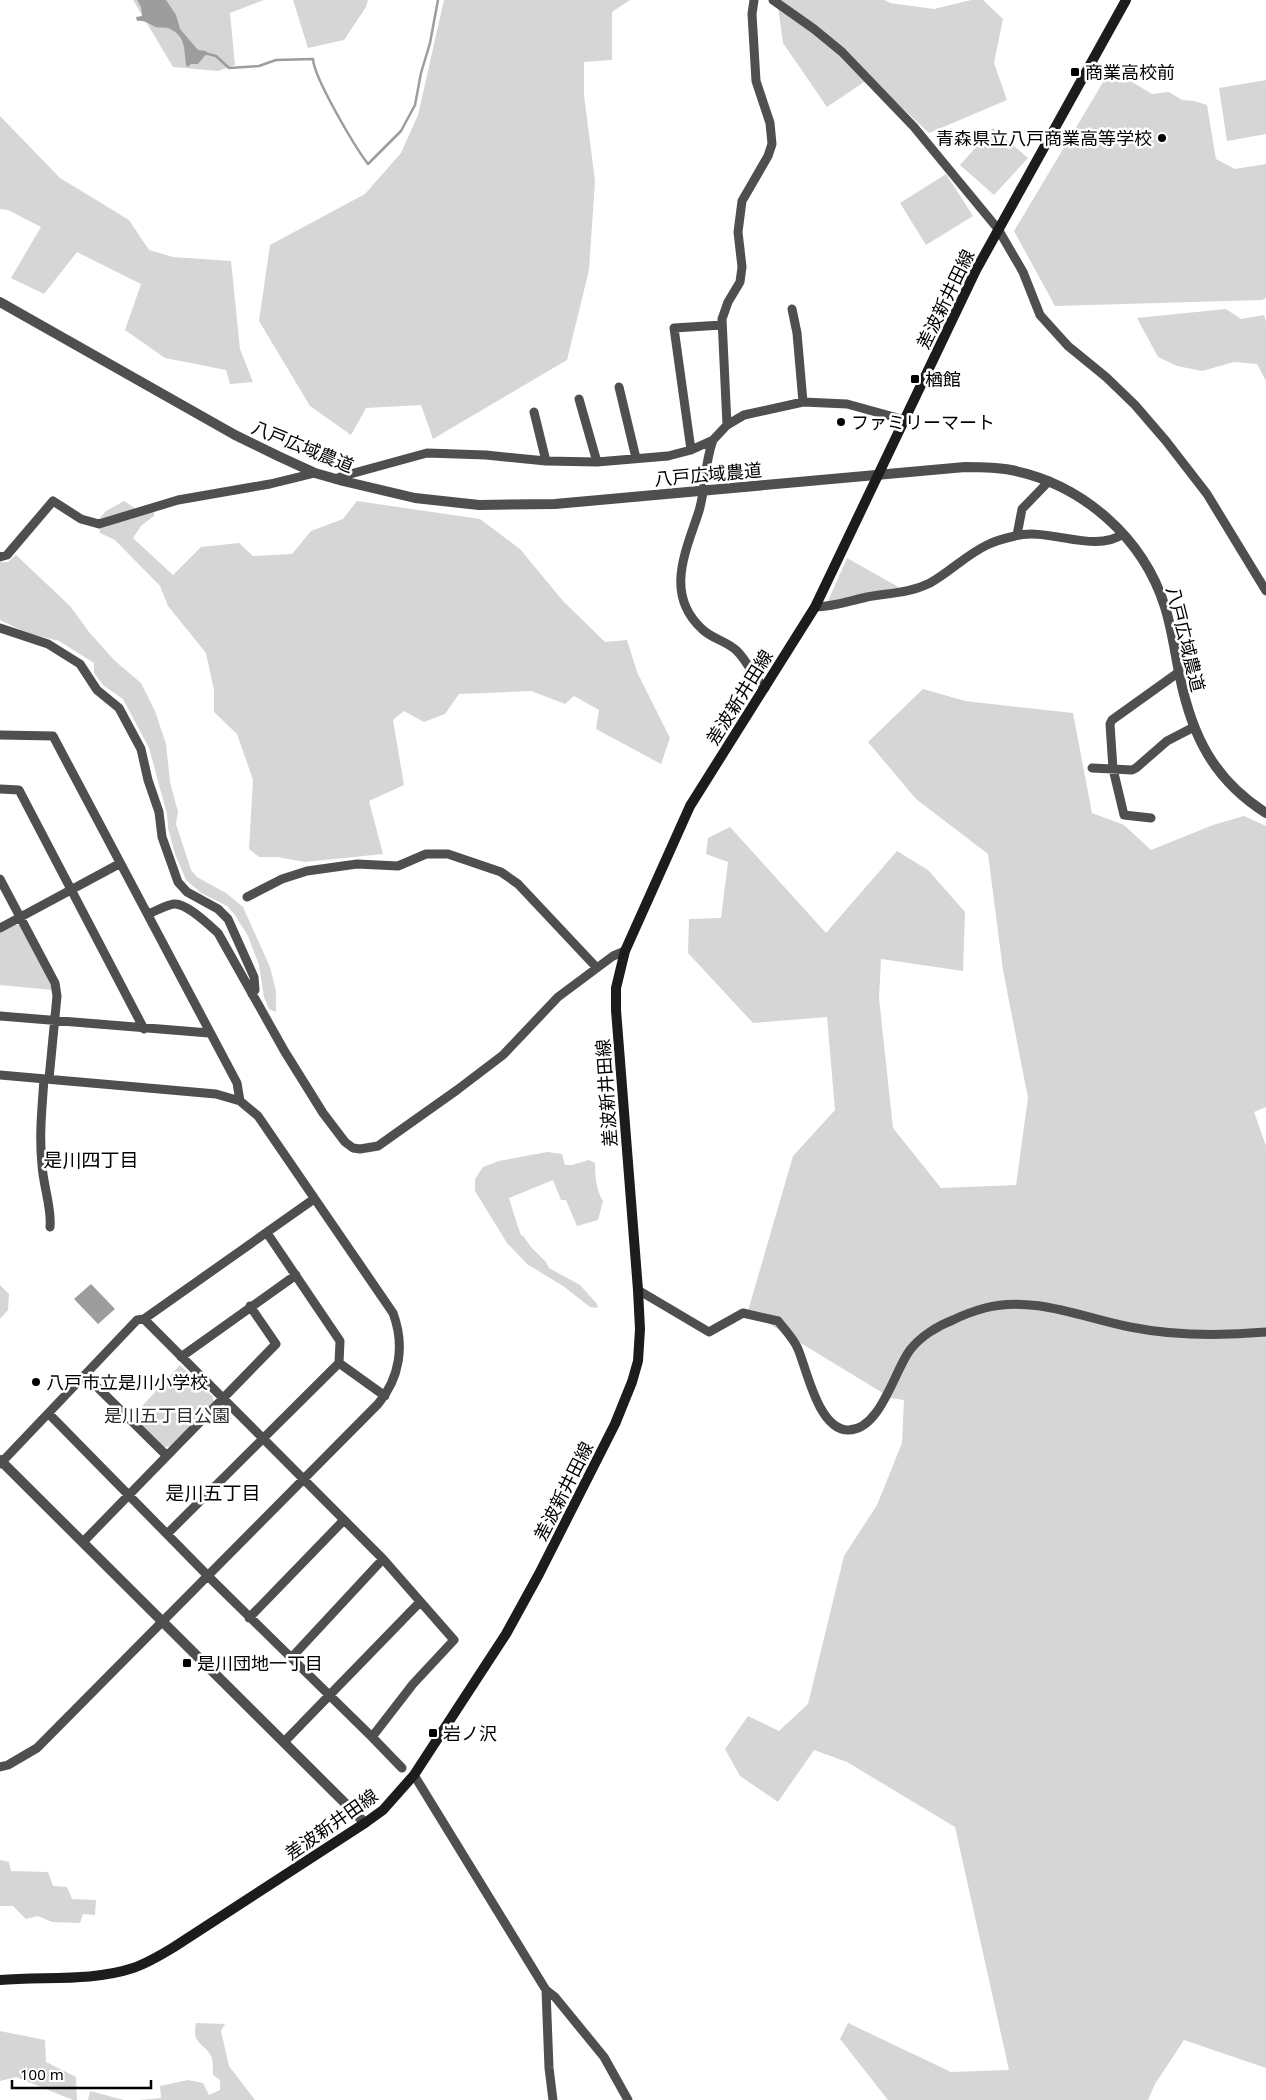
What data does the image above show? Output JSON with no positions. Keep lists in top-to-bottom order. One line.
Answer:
{"streets":{"main road":["差波新井田線"],"street":["八戸広域農道"]},"crossings":[["差波新井田線","八戸広域農道"]],"districts":["是川四丁目","是川五丁目"],"parks":["是川五丁目公園"],"places":{"transit":["商業高校前","楢館","是川団地一丁目","岩ノ沢"],"other":["青森県立八戸商業高等学校","ファミリーマート","八戸市立是川小学校"]},"scale_bar":"100 m"}
